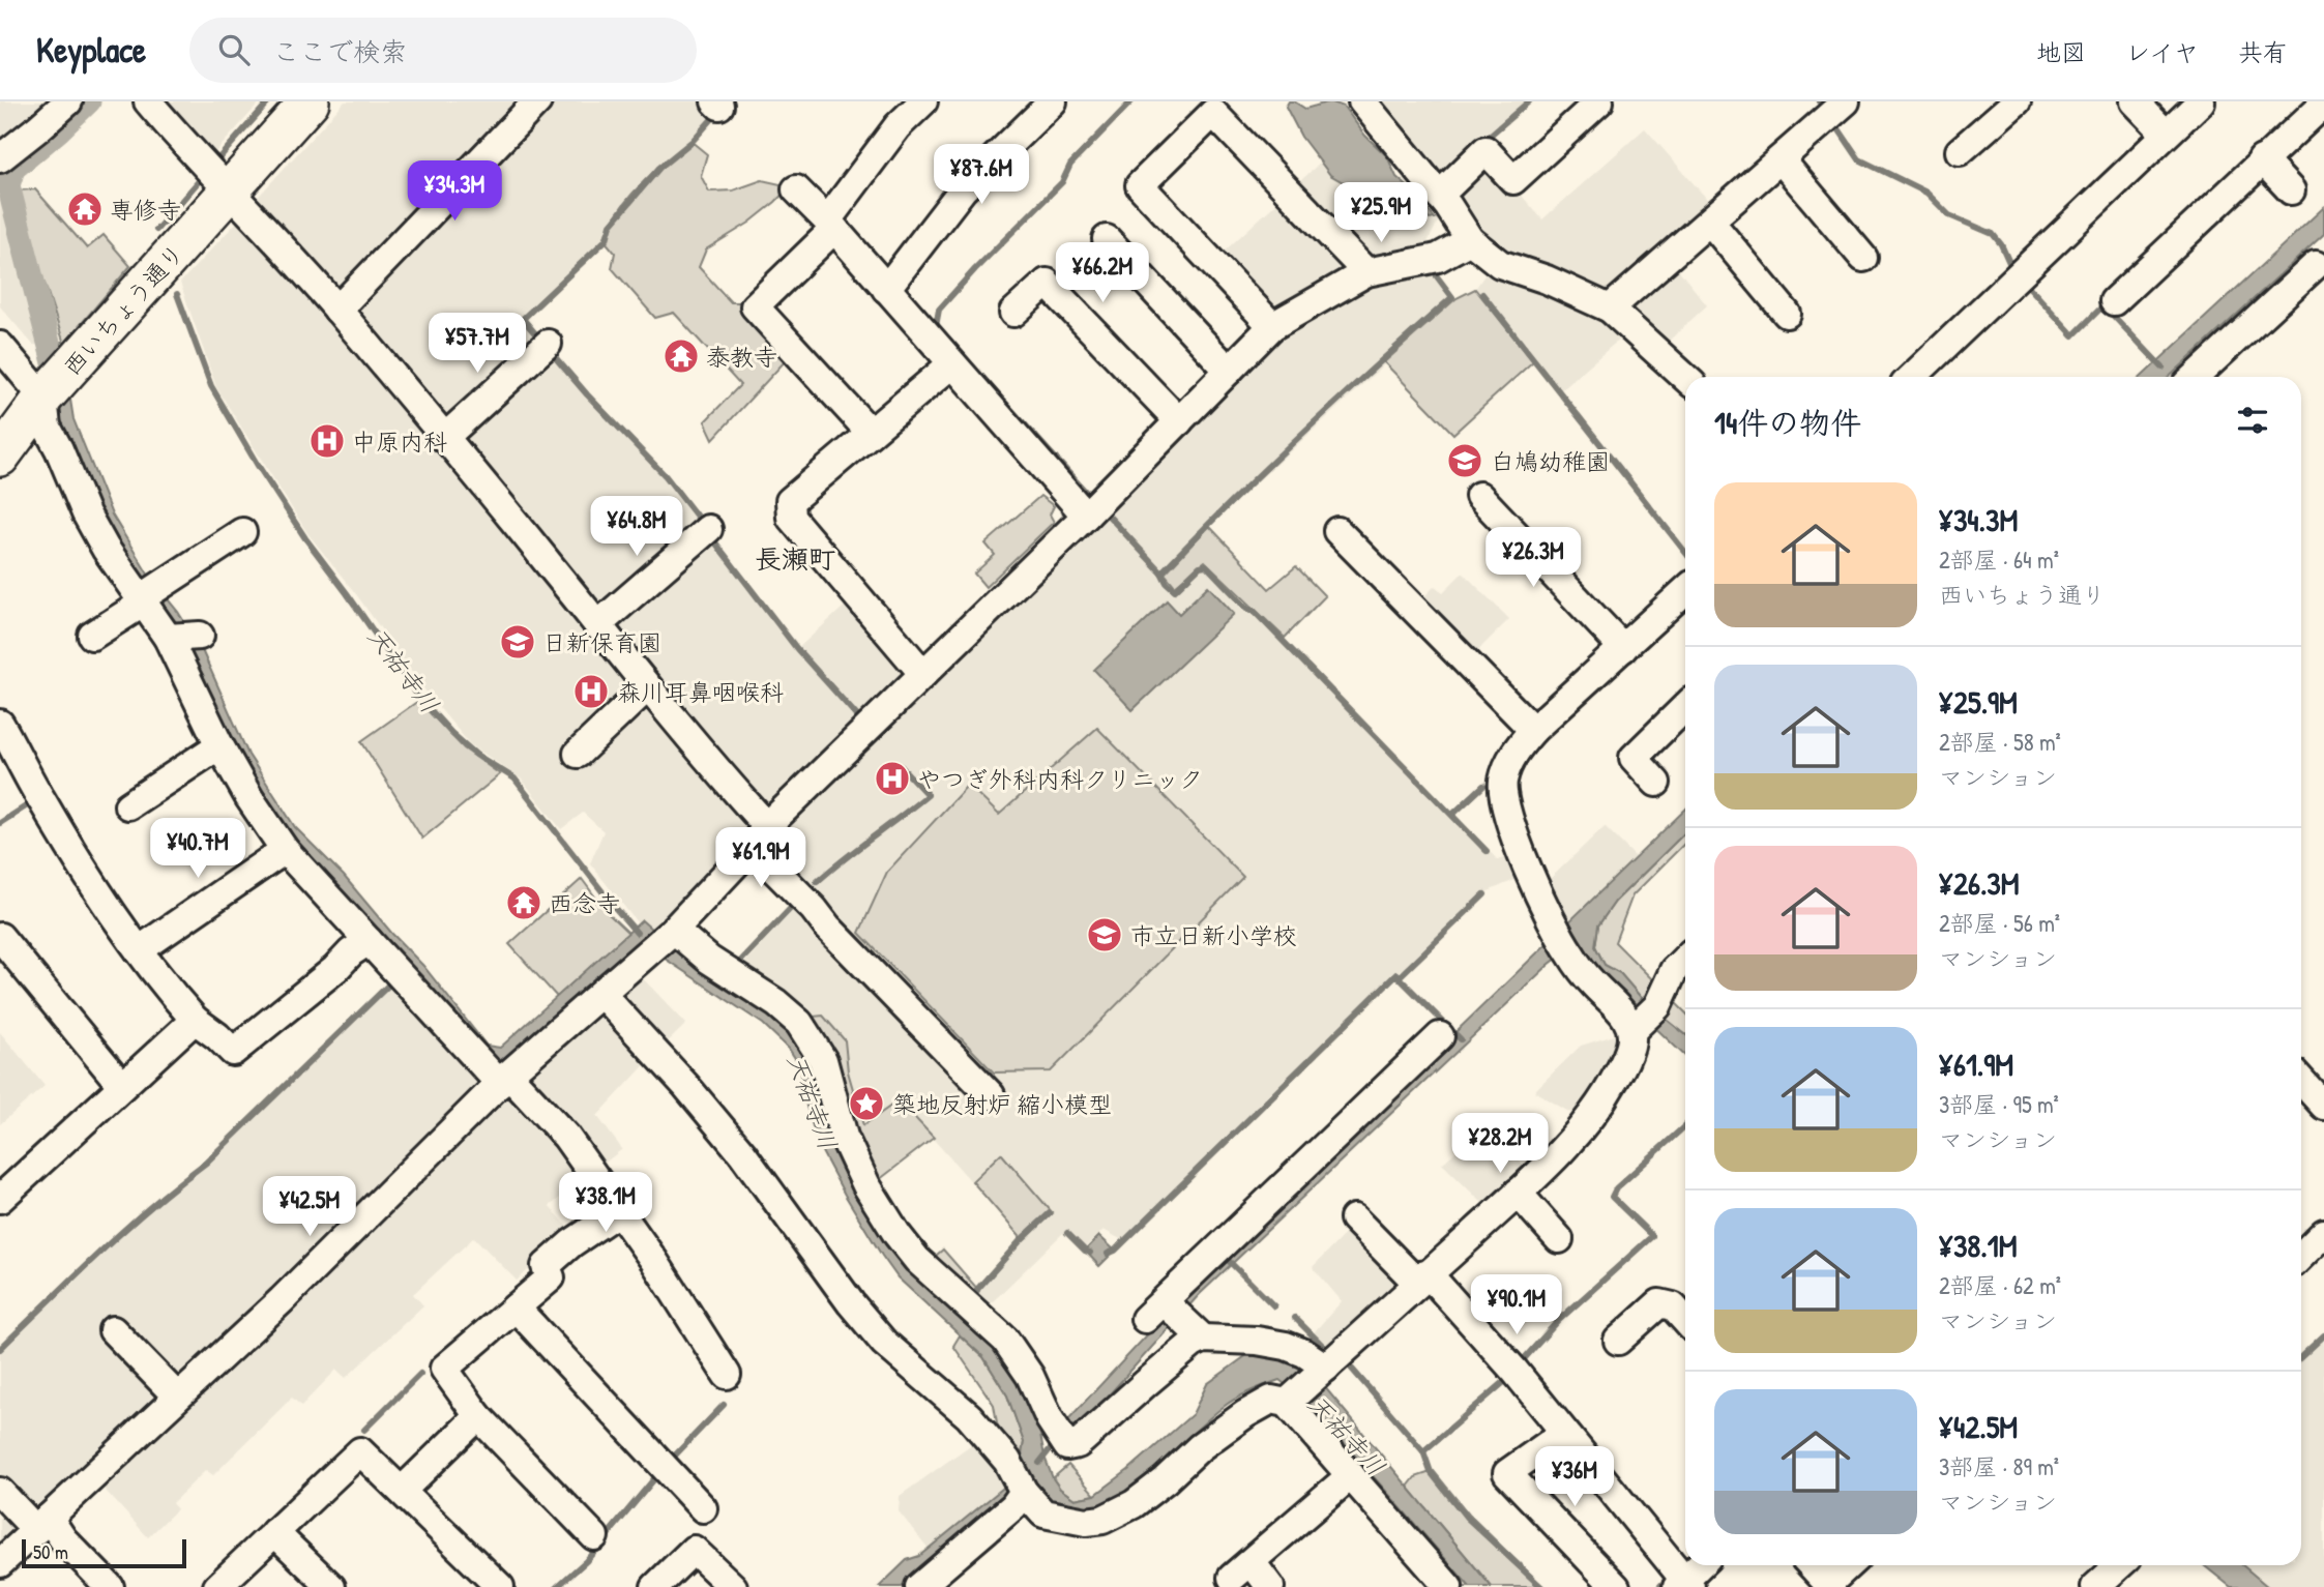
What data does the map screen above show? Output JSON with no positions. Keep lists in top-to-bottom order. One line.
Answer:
{"streets":{"highway":["西いちょう通り"]},"districts":["長瀬町"],"water":["天祐寺川"],"places":{"temple":["専修寺","泰教寺","西念寺"],"hospital":["中原内科","森川耳鼻咽喉科","やつぎ外科内科クリニック"],"school or university":["白鳩幼稚園","日新保育園","市立日新小学校"],"place":["築地反射炉 縮小模型"]},"scale_bar":"50 m","page":{"header":"Keyplace","search":"ここで検索","nav":["地図","レイヤ","共有"],"price":["¥87.6M","¥34.3M","¥25.9M","¥66.2M","¥57.7M","¥64.8M","¥26.3M","¥40.7M","¥61.9M","¥28.2M","¥38.1M","¥42.5M","¥90.1M","¥36M"],"heading":"14件の物件","list":[{"name":"¥34.3M","note":"2部屋 · 64 m² · 西いちょう通り"},{"name":"¥25.9M","note":"2部屋 · 58 m² · マンション"},{"name":"¥26.3M","note":"2部屋 · 56 m² · マンション"},{"name":"¥61.9M","note":"3部屋 · 95 m² · マンション"},{"name":"¥38.1M","note":"2部屋 · 62 m² · マンション"},{"name":"¥42.5M","note":"3部屋 · 89 m² · マンション"}],"scale":"50 m"}}
